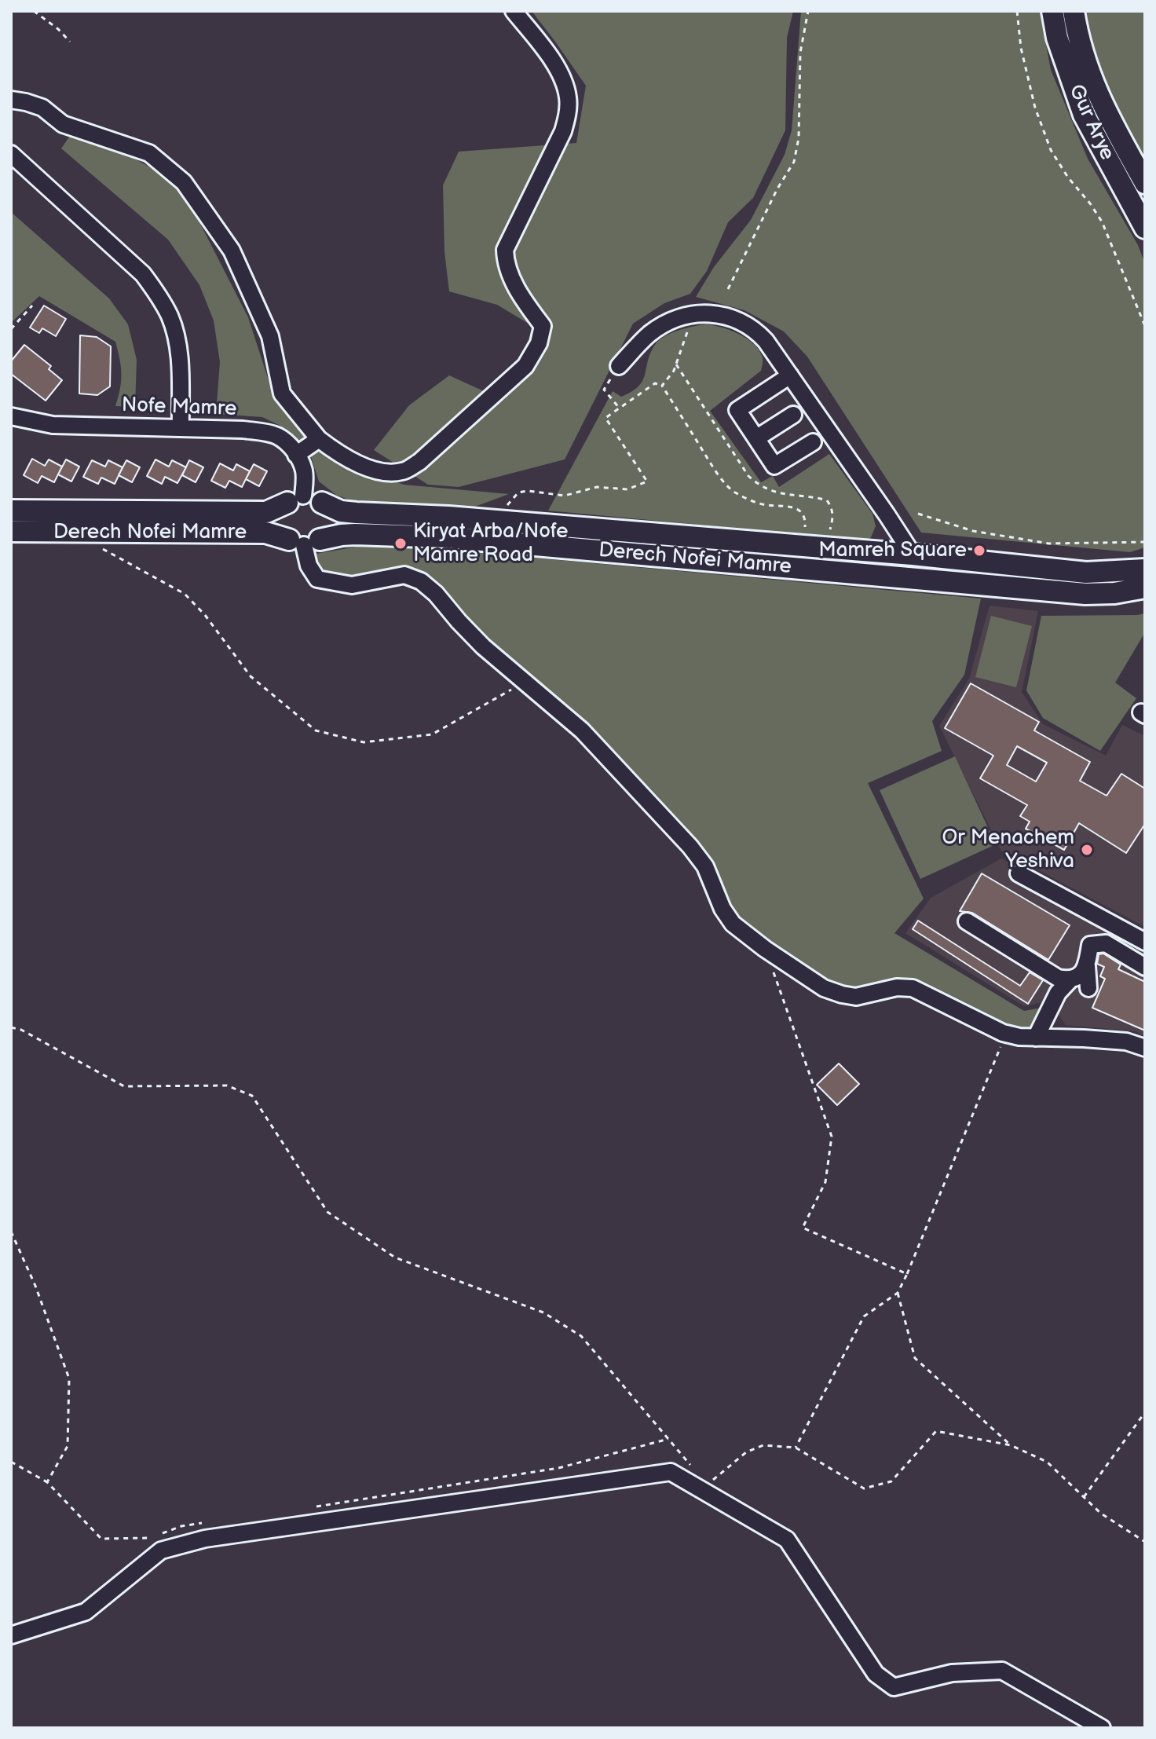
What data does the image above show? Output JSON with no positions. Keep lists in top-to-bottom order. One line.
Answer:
{"streets":{"main road":["Gur Arye","Derech Nofei Mamre"],"street":["Nofe Mamre"]},"places":["Kiryat Arba/Nofe Mamre Road","Mamreh Square","Or Menachem Yeshiva"]}
